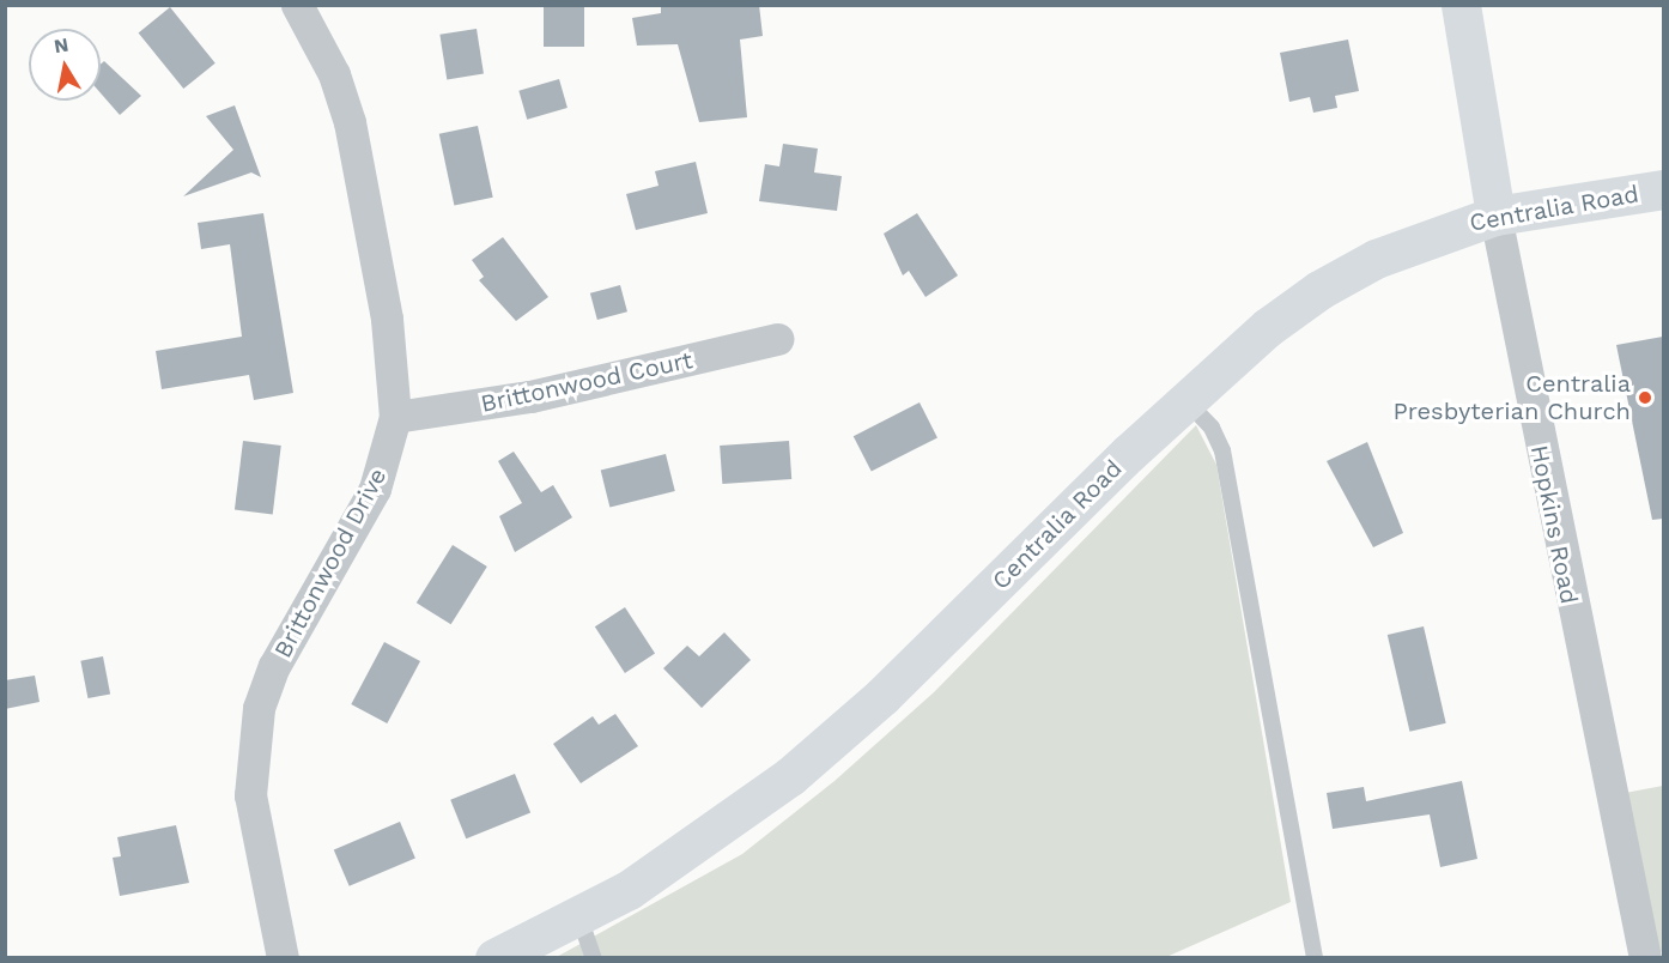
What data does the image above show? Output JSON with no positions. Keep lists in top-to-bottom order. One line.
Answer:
{"streets":{"main road":["Centralia Road","Hopkins Road"],"street":["Brittonwood Court","Brittonwood Drive"]},"crossings":[["Centralia Road","Hopkins Road"],["Brittonwood Court","Brittonwood Drive"]],"places":["Centralia Presbyterian Church"],"north":"top"}
